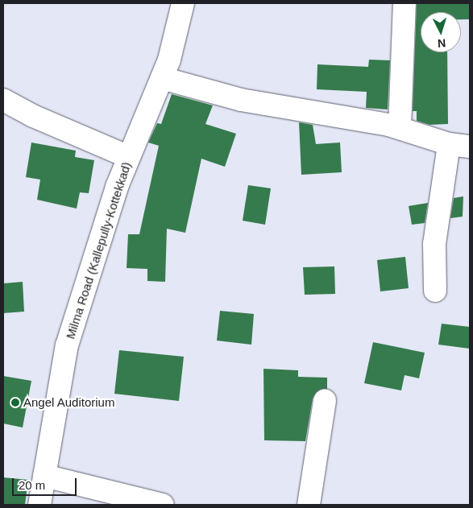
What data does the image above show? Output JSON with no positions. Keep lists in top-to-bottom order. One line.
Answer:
{"streets":{"street":["Milma Road (Kallepully-Kottekkad)"]},"places":["Angel Auditorium"],"scale_bar":"20 m","north":"bottom"}
